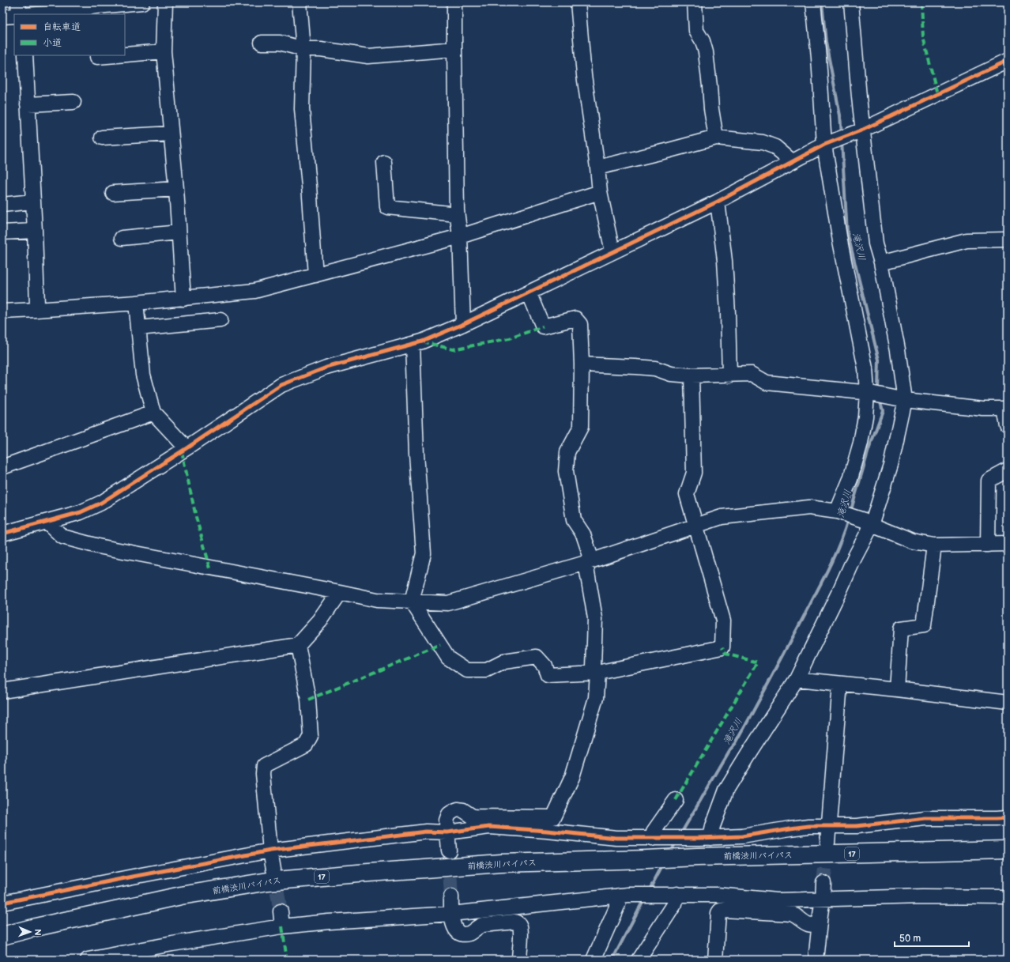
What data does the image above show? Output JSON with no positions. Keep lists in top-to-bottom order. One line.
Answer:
{"streets":{"highway":["17","前橋渋川バイパス"]},"crossings":[["17","前橋渋川バイパス"]],"water":["滝沢川"],"legend":["自転車道","小道"],"scale_bar":"50 m","north":"right"}
